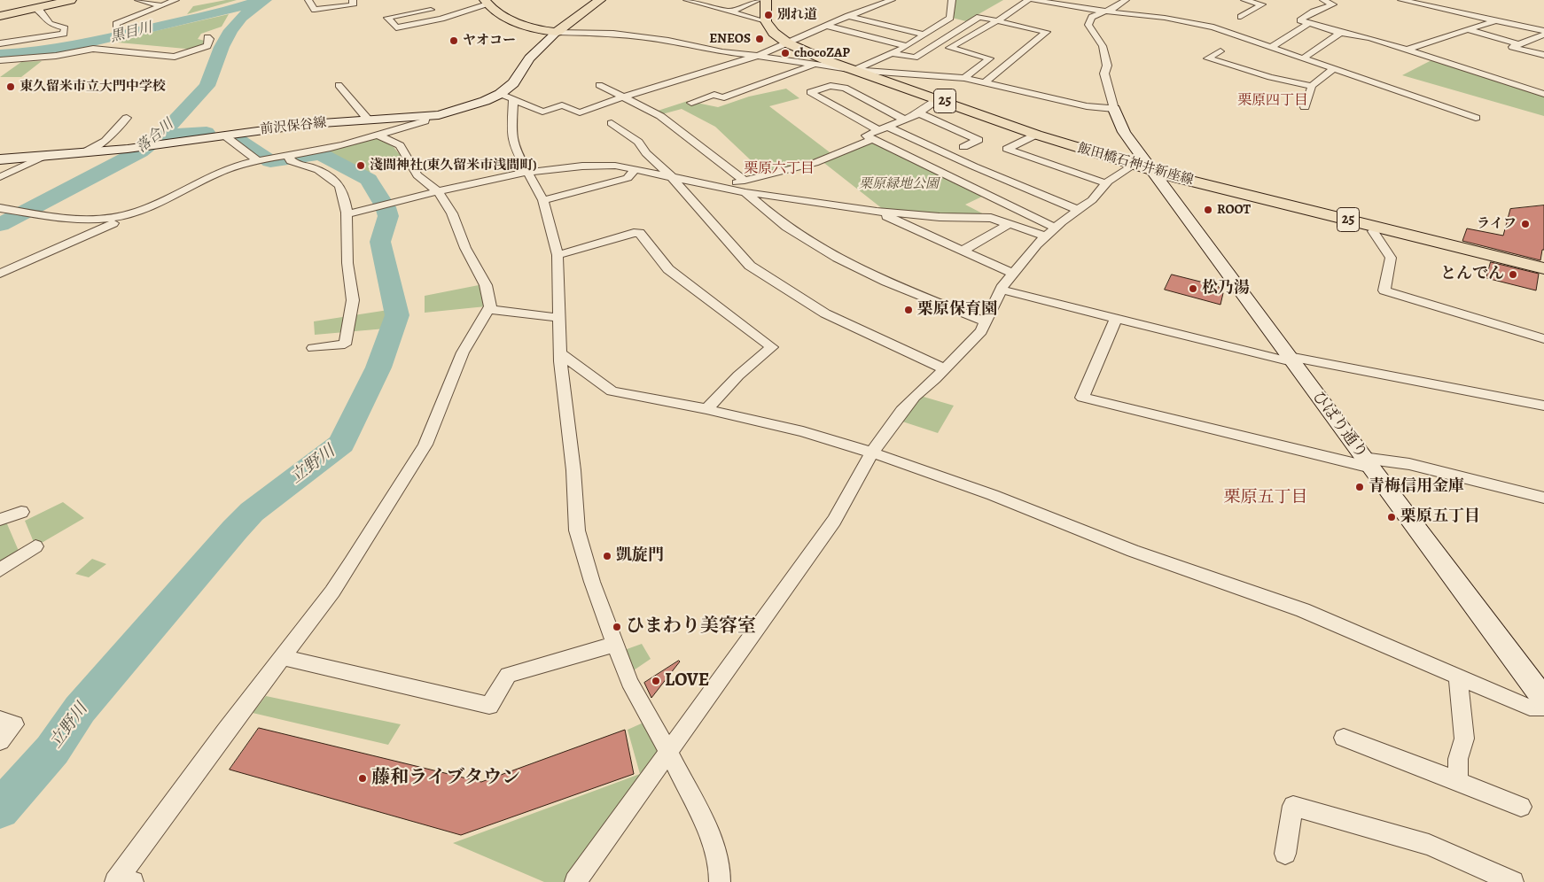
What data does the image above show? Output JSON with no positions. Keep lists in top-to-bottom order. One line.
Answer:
{"streets":{"main road":["25","飯田橋石神井新座線"],"street":["前沢保谷線","ひばり通り"]},"crossings":[["飯田橋石神井新座線","ひばり通り"]],"districts":["栗原四丁目","栗原六丁目","栗原五丁目"],"water":["黒目川","落合川","立野川"],"parks":["栗原緑地公園"],"places":["別れ道","ENEOS","ヤオコー","chocoZAP","東久留米市立大門中学校","淺間神社(東久留米市浅間町)","ROOT","ライフ","とんでん","松乃湯","栗原保育園","青梅信用金庫","栗原五丁目","凱旋門","ひまわり美容室","LOVE","藤和ライブタウン"]}
